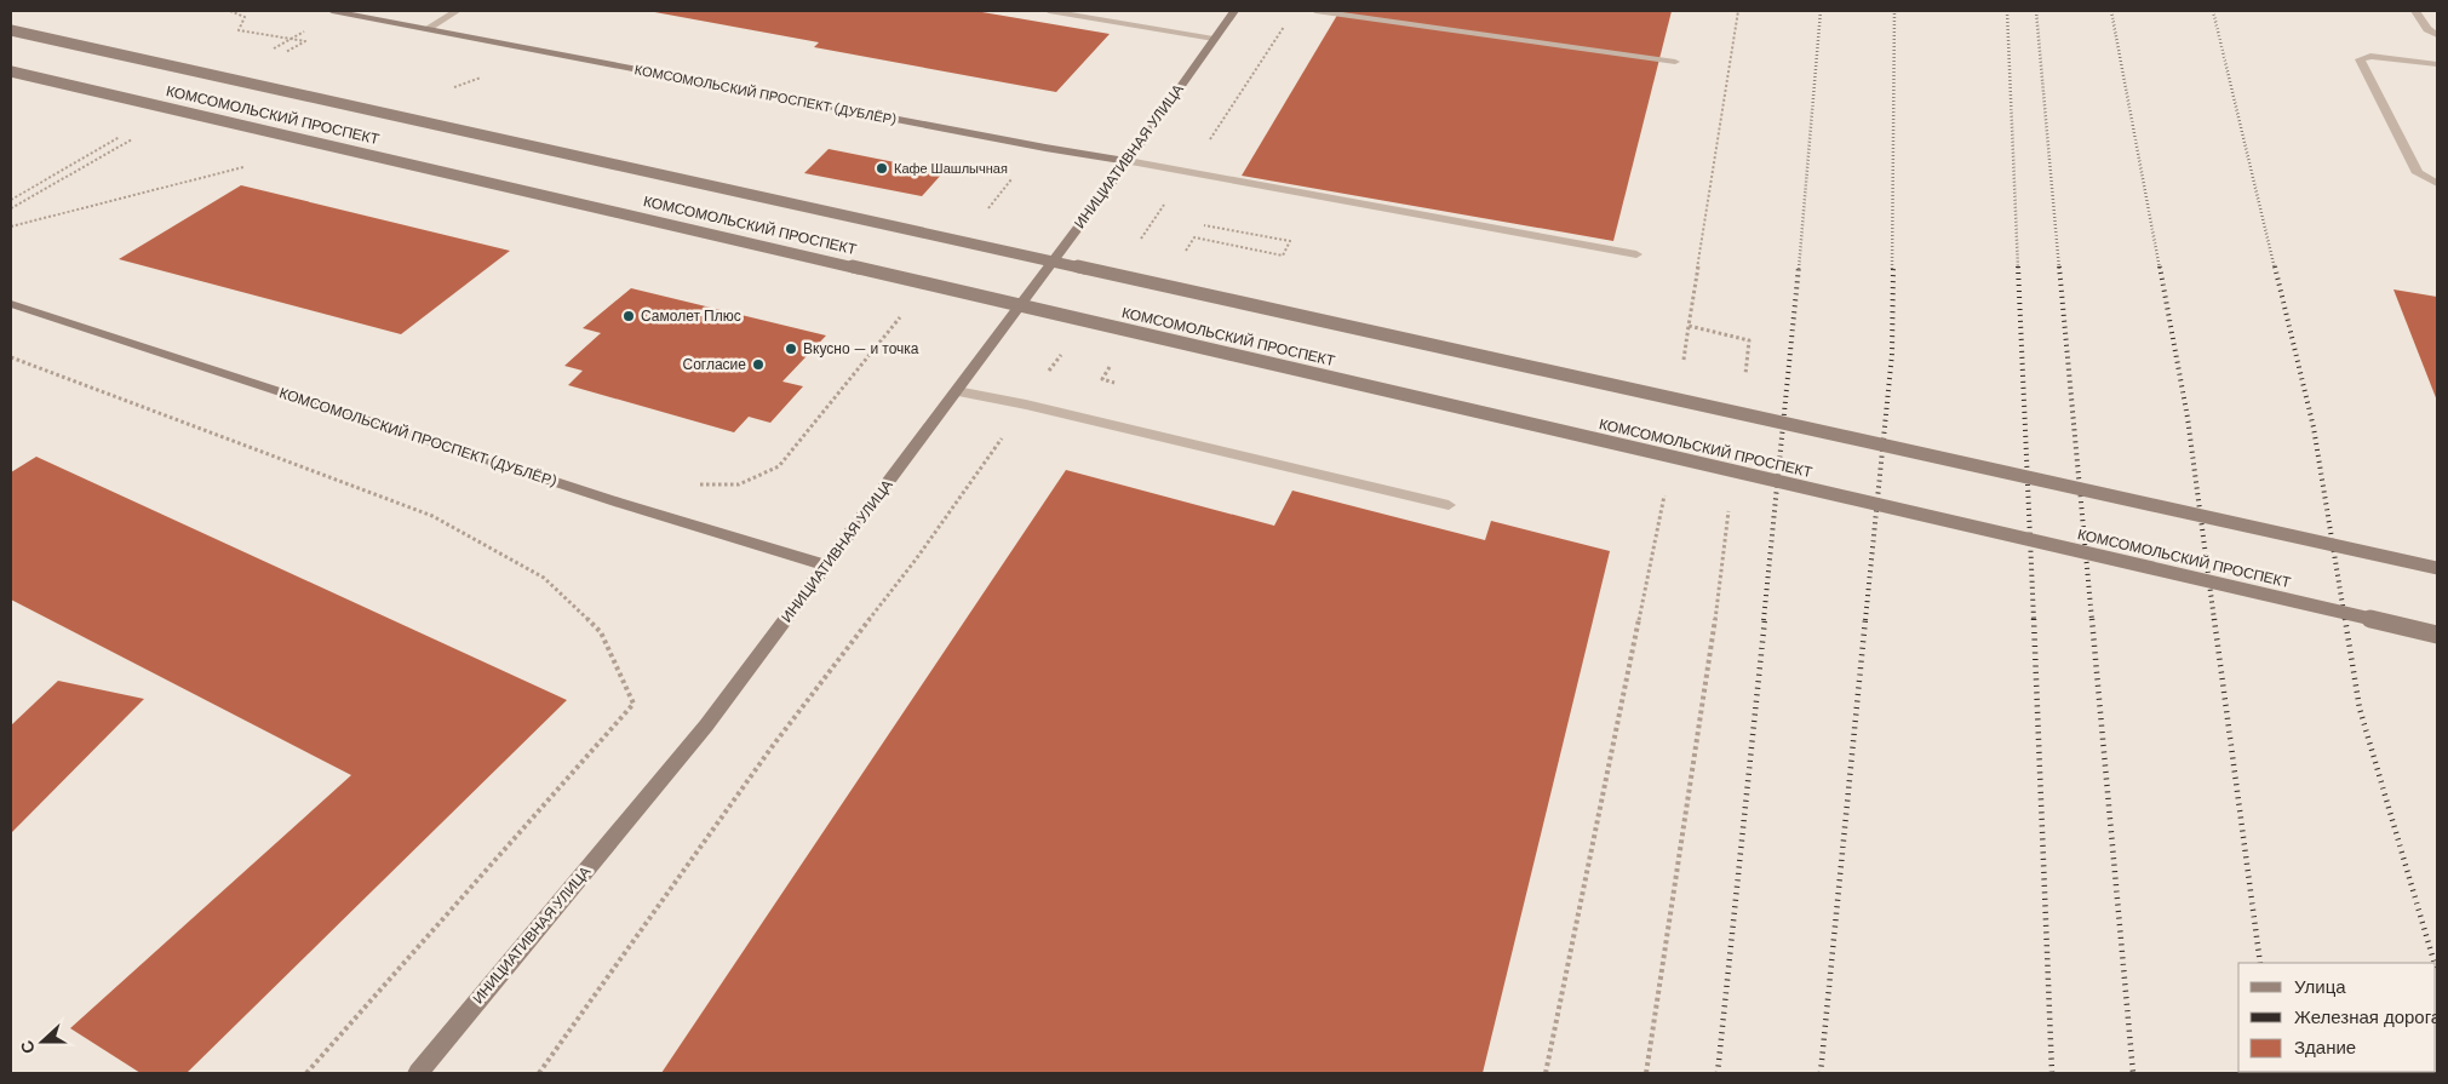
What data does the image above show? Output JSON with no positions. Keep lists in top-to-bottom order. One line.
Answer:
{"streets":{"main road":["КОМСОМОЛЬСКИЙ ПРОСПЕКТ (ДУБЛЁР)","КОМСОМОЛЬСКИЙ ПРОСПЕКТ","ИНИЦИАТИВНАЯ УЛИЦА"]},"crossings":[["КОМСОМОЛЬСКИЙ ПРОСПЕКТ (ДУБЛЁР)","ИНИЦИАТИВНАЯ УЛИЦА"]],"places":["Кафе Шашлычная","Самолет Плюс","Вкусно — и точка","Согласие"],"legend":["Улица","Железная дорога","Здание"],"north":"left"}
